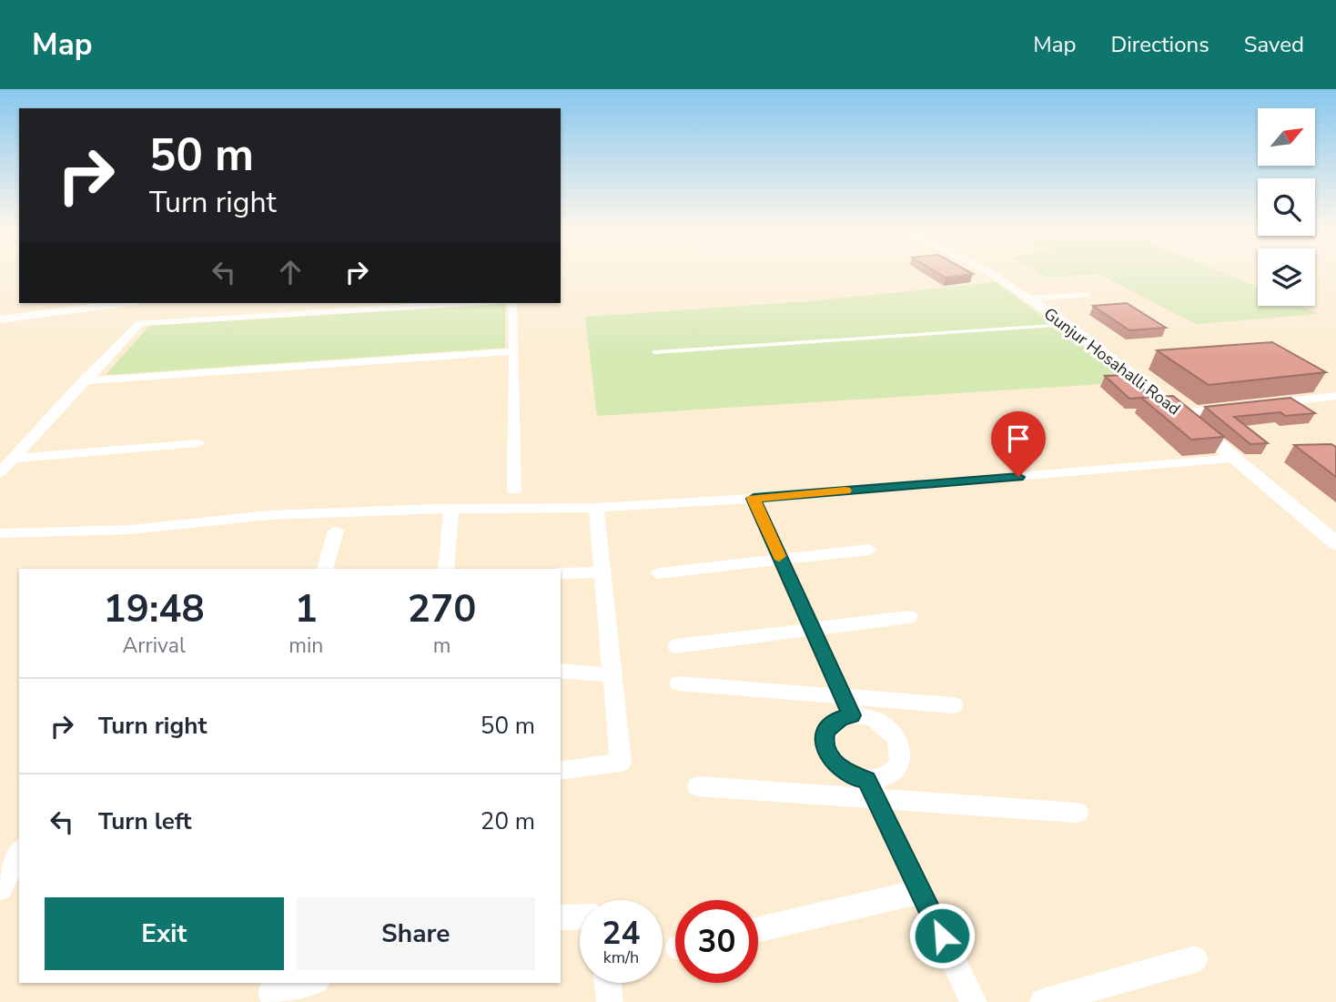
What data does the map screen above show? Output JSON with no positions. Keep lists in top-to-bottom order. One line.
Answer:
{"streets":{"street":["Gunjur Hosahalli Road"]},"north":"top right","page":{"header":"Map","nav":["Map","Directions","Saved"],"turn":["50 m","Turn right"],"eta":["19:48","Arrival","1","min","270","m"],"list":[{"name":"Turn right","value":"50 m"},{"name":"Turn left","value":"20 m"}],"buttons":["Exit","Share"],"speed":"24 km/h","limit":"30"}}
